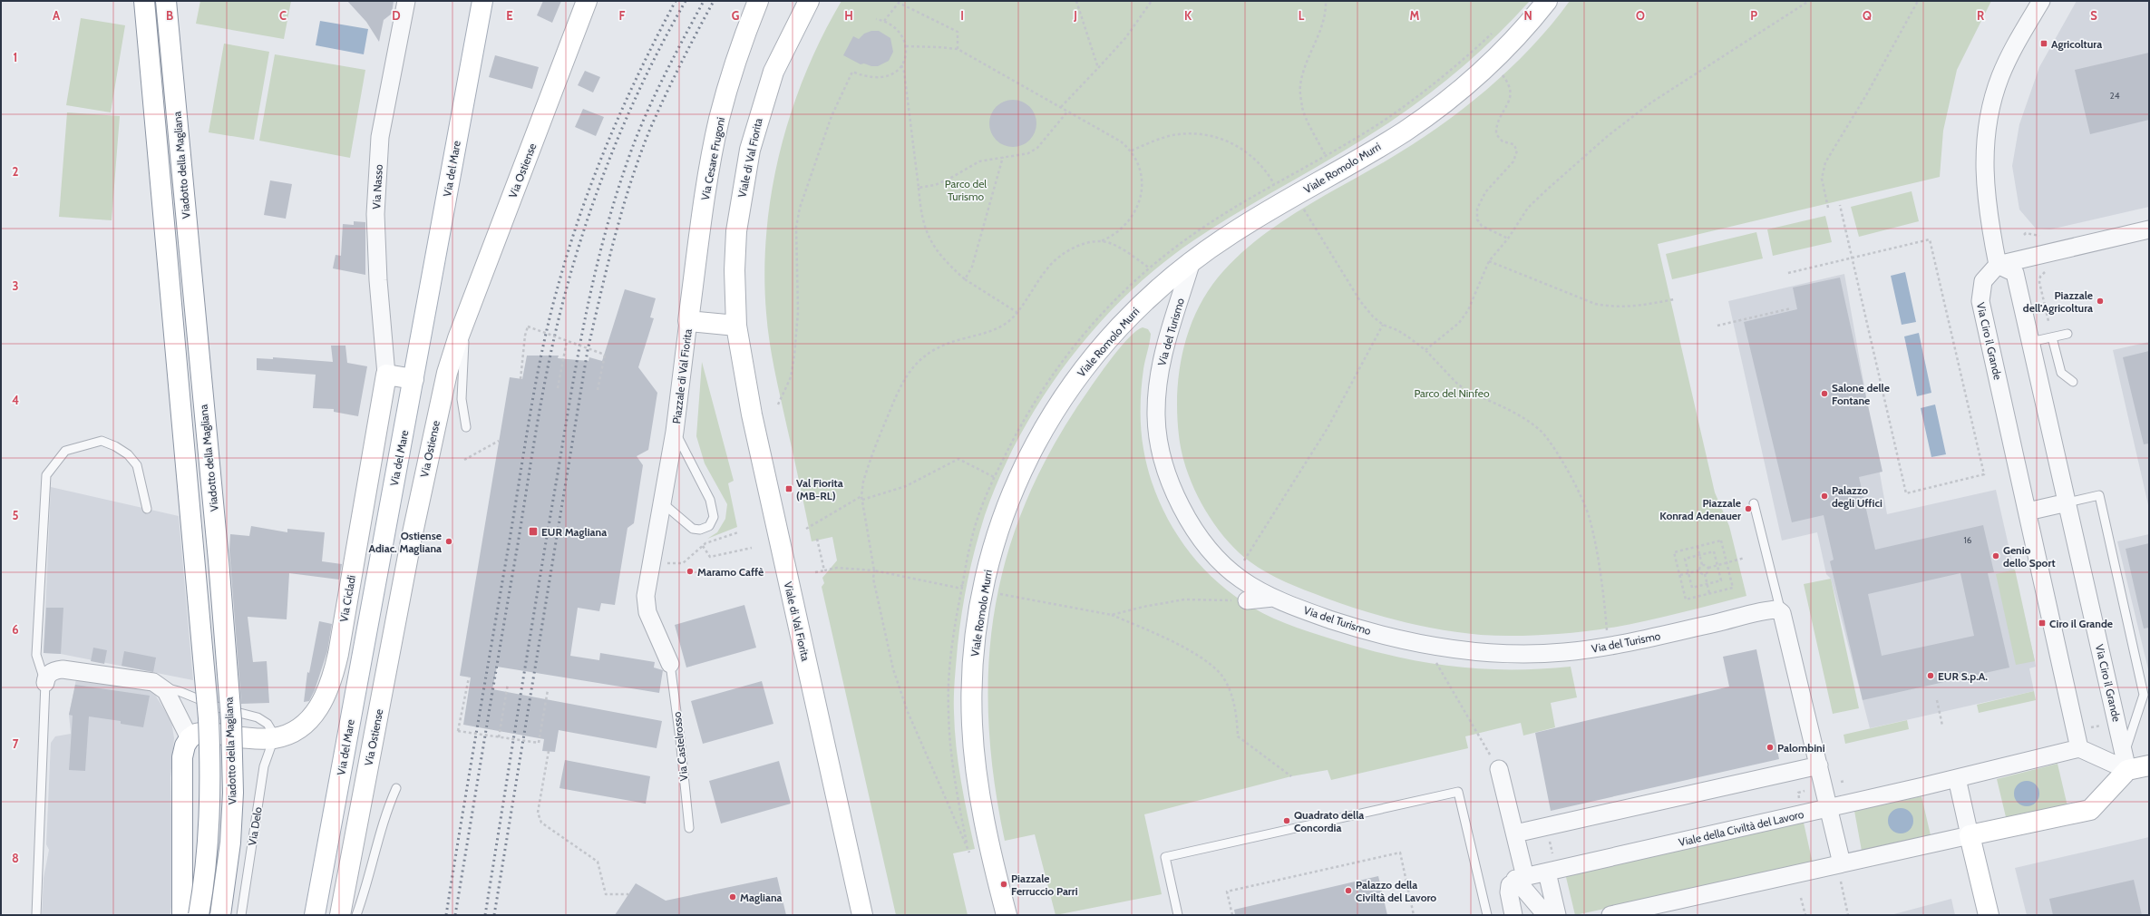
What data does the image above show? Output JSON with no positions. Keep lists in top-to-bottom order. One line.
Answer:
{"streets":{"main road":["Viale di Val Fiorita","Via Cesare Frugoni","Viadotto della Magliana","Viale Romolo Murri","Via del Mare","Via Ostiense","Via Cicladi"],"street":["Via Nasso","Via del Turismo","Via Ciro il Grande","Piazzale di Val Fiorita","Viale della Civiltà del Lavoro"],"lane":["Via Castelrosso","Via Delo"]},"crossings":[["Via Cesare Frugoni","Piazzale di Val Fiorita"],["Viale Romolo Murri","Via del Turismo"],["Via Nasso","Via Cicladi"],["Via Ciro il Grande","Viale della Civiltà del Lavoro"],["Piazzale di Val Fiorita","Via Castelrosso"],["Via Cicladi","Via Delo"]],"parks":["Parco del Turismo","Parco del Ninfeo"],"places":{"transit":["Agricoltura","Val Fiorita (MB-RL)","EUR Magliana","Ciro il Grande"],"other":["Piazzale dell'Agricoltura","Salone delle Fontane","Palazzo degli Uffici","Piazzale Konrad Adenauer","Ostiense Adiac. Magliana","Genio dello Sport","Maramo Caffè","EUR S.p.A.","Palombini","Quadrato della Concordia","Piazzale Ferruccio Parri","Palazzo della Civiltà del Lavoro","Magliana"]},"house_numbers":["24","16"],"grid":{"columns":["A","B","C","D","E","F","G","H","I","J","K","L","M","N","O","P","Q","R","S"],"rows":["1","2","3","4","5","6","7","8"]}}
